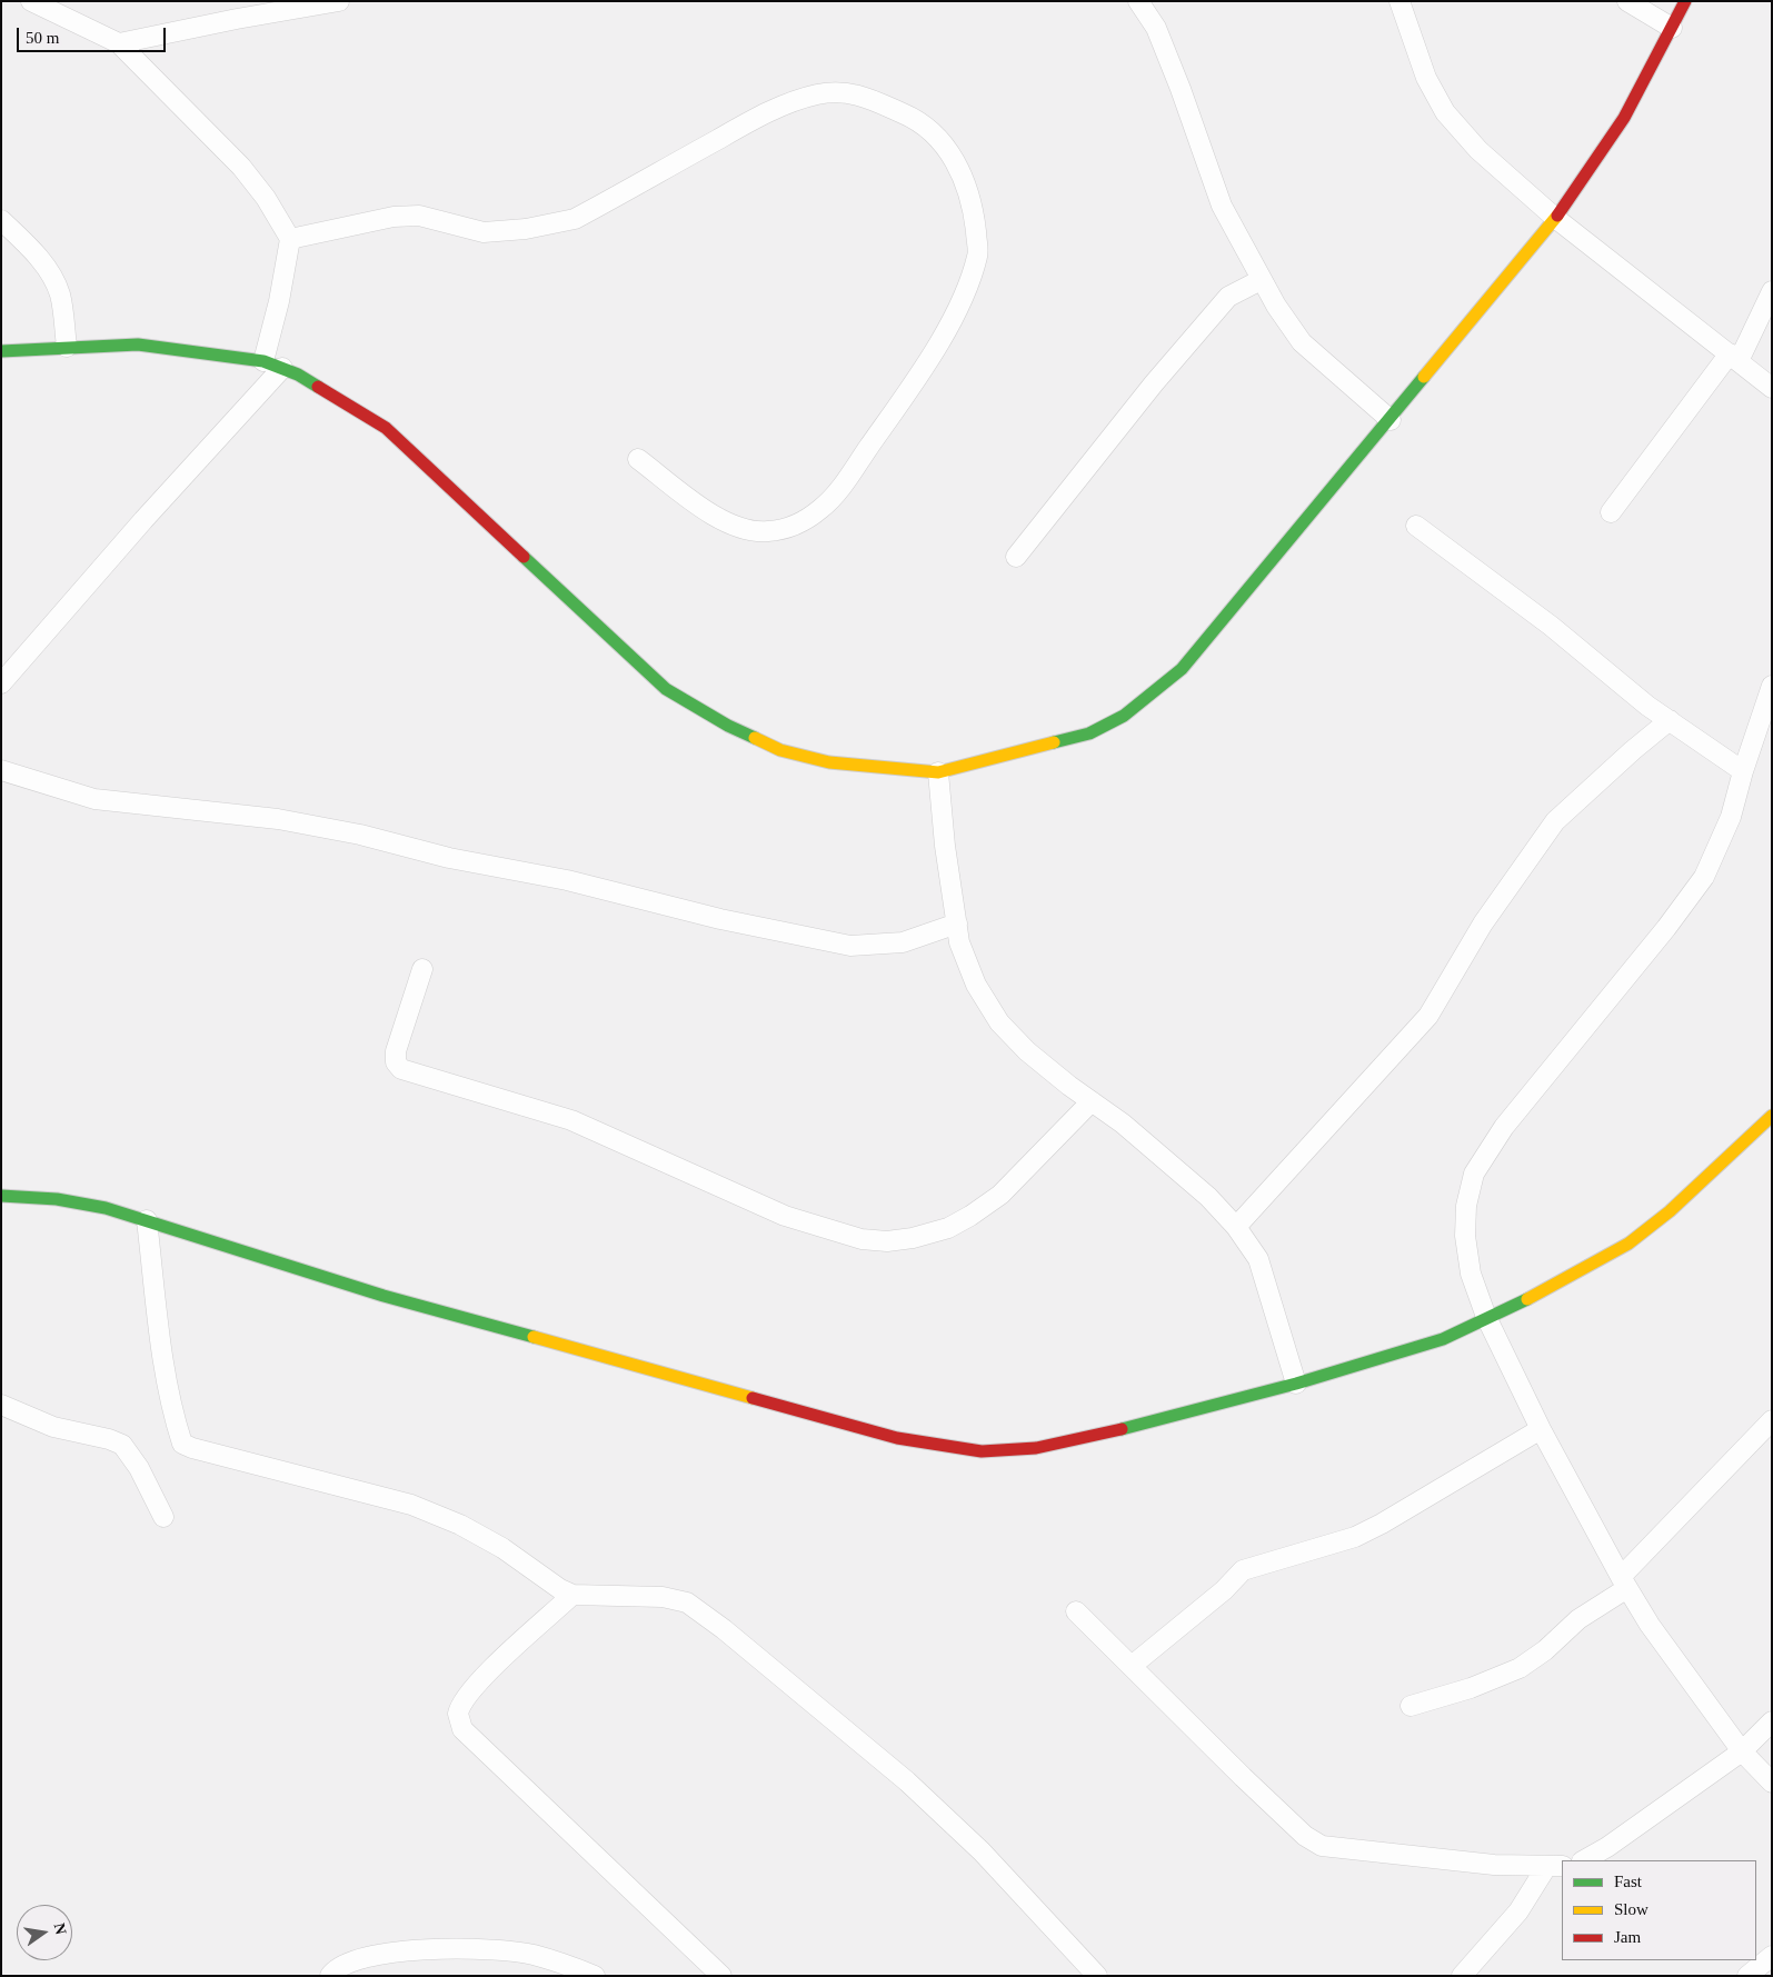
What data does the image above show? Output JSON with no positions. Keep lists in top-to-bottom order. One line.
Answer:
{"legend":["Fast","Slow","Jam"],"scale_bar":"50 m","north":"right"}
